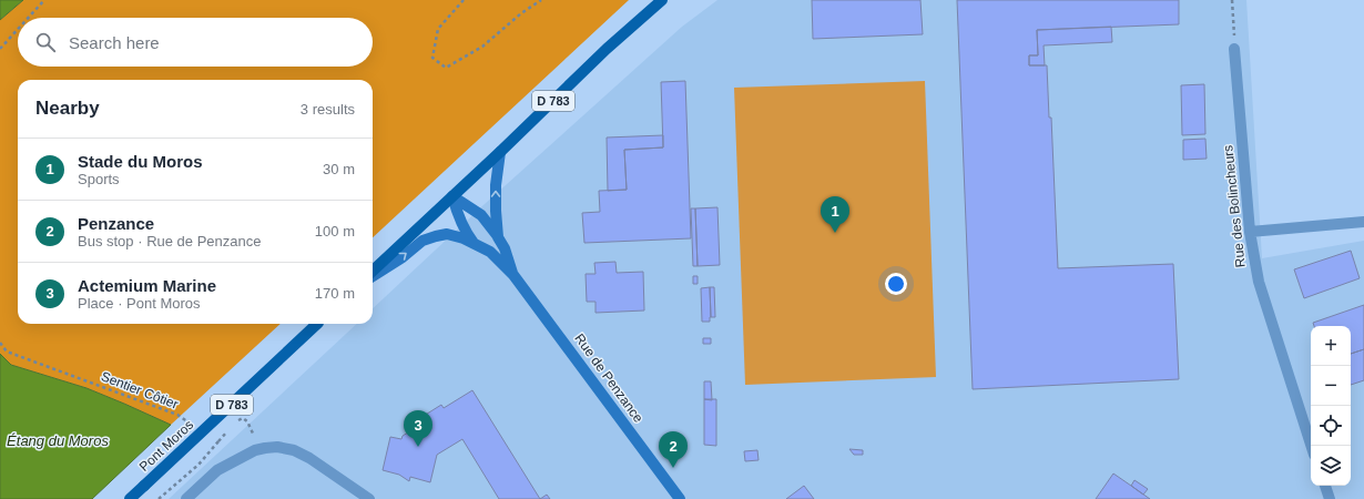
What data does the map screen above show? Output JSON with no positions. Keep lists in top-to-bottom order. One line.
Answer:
{"streets":{"main road":["D 783","Rue de Penzance","Pont Moros"],"street":["Rue des Bolincheurs"],"path":["Sentier Côtier"]},"crossings":[["D 783","Rue de Penzance"]],"water":["Étang du Moros"],"page":{"search":"Search here","heading":["Nearby","3 results"],"list":[{"mark":"1","name":"Stade du Moros","note":"Sports","value":"30 m"},{"mark":"2","name":"Penzance","note":"Bus stop · Rue de Penzance","value":"100 m"},{"mark":"3","name":"Actemium Marine","note":"Place · Pont Moros","value":"170 m"}],"pins":["1","3","2"],"map_buttons":["+","−"]}}
